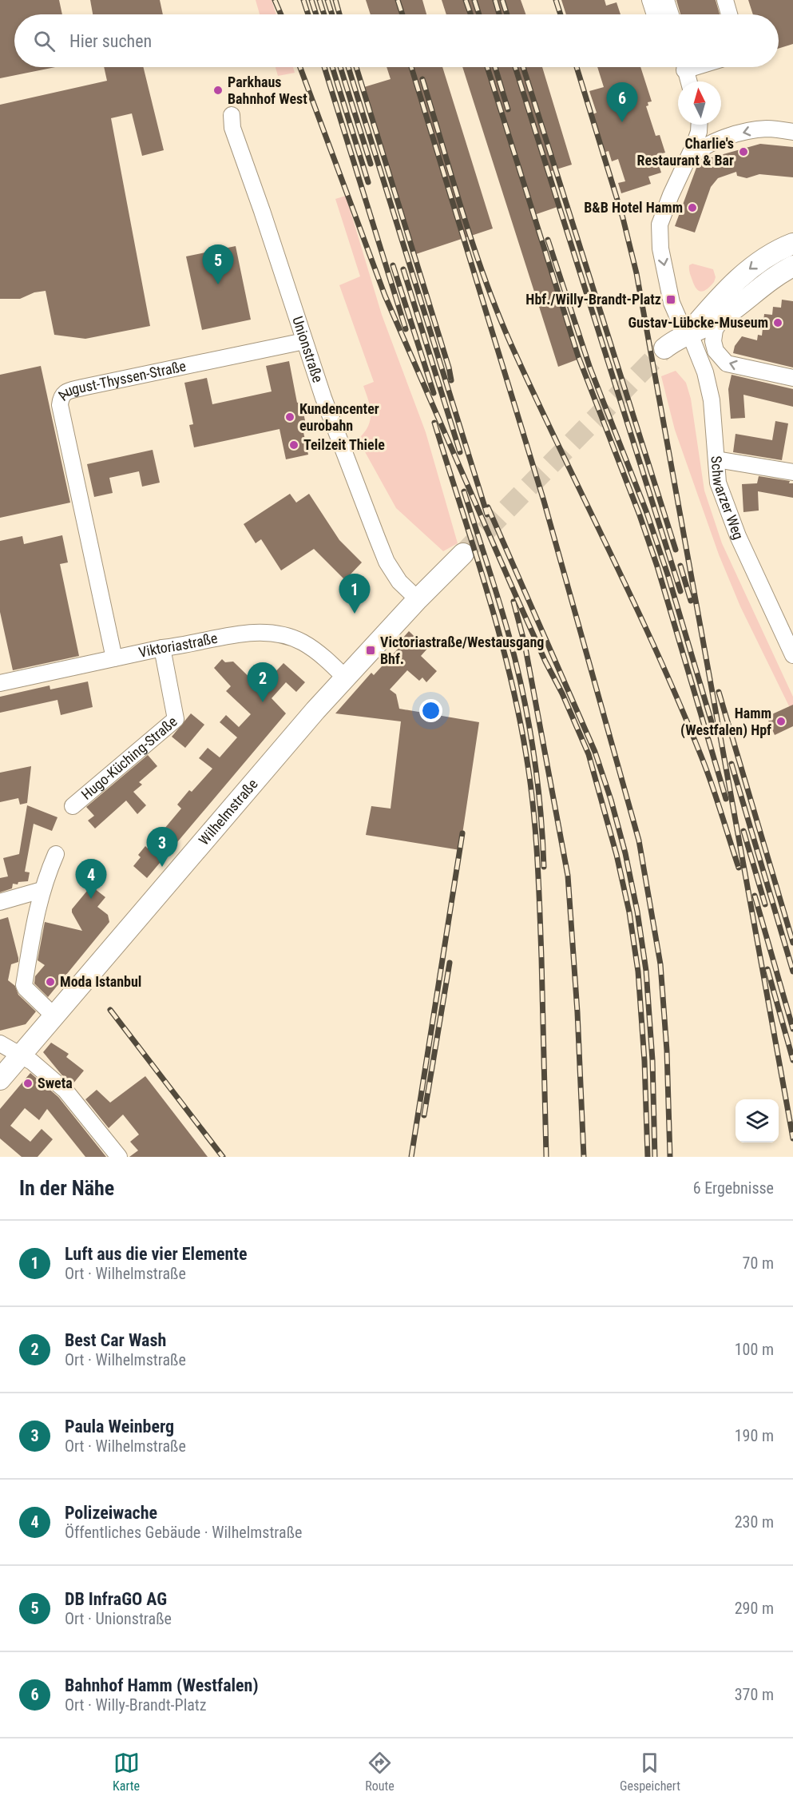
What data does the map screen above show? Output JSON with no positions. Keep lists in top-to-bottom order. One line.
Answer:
{"streets":{"main road":["Wilhelmstraße"],"street":["Unionstraße","August-Thyssen-Straße","Schwarzer Weg","Viktoriastraße","Hugo-Küching-Straße"]},"crossings":[["Unionstraße","August-Thyssen-Straße"],["Unionstraße","Wilhelmstraße"],["August-Thyssen-Straße","Viktoriastraße"],["Viktoriastraße","Hugo-Küching-Straße"],["Viktoriastraße","Wilhelmstraße"]],"places":{"other":["Parkhaus Bahnhof West","Charlie's Restaurant & Bar","B&B Hotel Hamm","Gustav-Lübcke-Museum","Kundencenter eurobahn","Teilzeit Thiele","Hamm (Westfalen) Hpf","Moda Istanbul","Sweta"],"transit":["Hbf./Willy-Brandt-Platz","Victoriastraße/Westausgang Bhf."]},"north":"top","page":{"search":"Hier suchen","pins":["6","5","1","2","3","4"],"heading":["In der Nähe","6 Ergebnisse"],"list":[{"mark":"1","name":"Luft aus die vier Elemente","note":"Ort · Wilhelmstraße","value":"70 m"},{"mark":"2","name":"Best Car Wash","note":"Ort · Wilhelmstraße","value":"100 m"},{"mark":"3","name":"Paula Weinberg","note":"Ort · Wilhelmstraße","value":"190 m"},{"mark":"4","name":"Polizeiwache","note":"Öffentliches Gebäude · Wilhelmstraße","value":"230 m"},{"mark":"5","name":"DB InfraGO AG","note":"Ort · Unionstraße","value":"290 m"},{"mark":"6","name":"Bahnhof Hamm (Westfalen)","note":"Ort · Willy-Brandt-Platz","value":"370 m"}],"nav":["Karte","Route","Gespeichert"]}}
